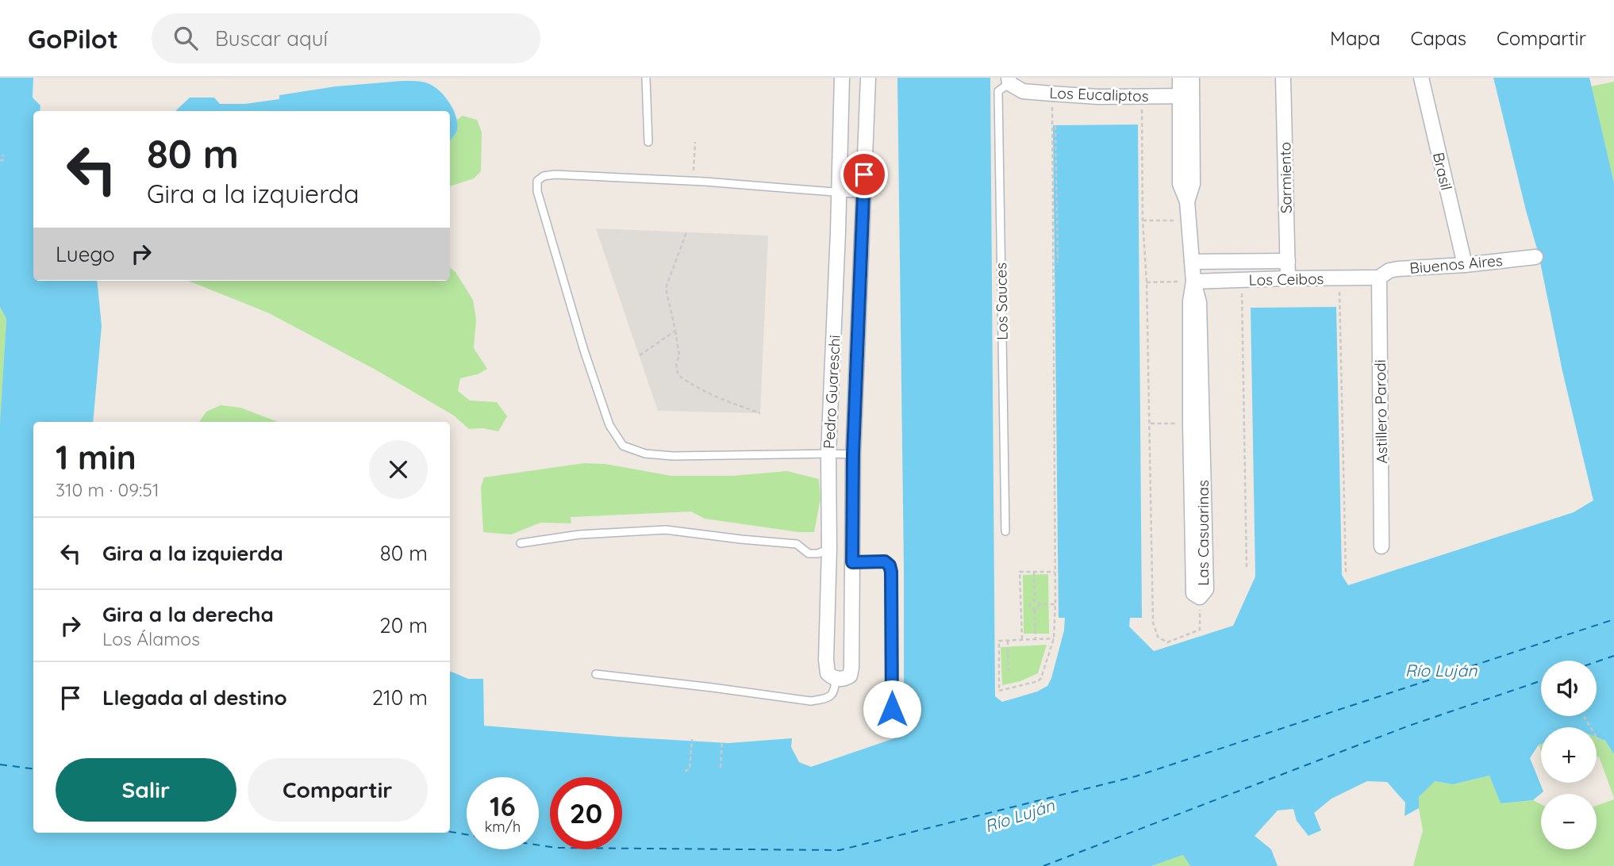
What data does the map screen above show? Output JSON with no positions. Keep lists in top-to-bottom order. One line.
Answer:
{"streets":{"street":["Los Eucaliptos","Brasil","Sarmiento","Biuenos Aires","Los Ceibos","Pedro Guareschi","Astillero Parodi","Las Casuarinas"],"lane":["Los Sauces"]},"crossings":[["Los Eucaliptos","Los Sauces"],["Los Eucaliptos","Las Casuarinas"],["Brasil","Biuenos Aires"],["Sarmiento","Los Ceibos"],["Biuenos Aires","Los Ceibos"],["Biuenos Aires","Astillero Parodi"],["Los Ceibos","Astillero Parodi"],["Los Ceibos","Las Casuarinas"]],"water":["Río Luján"],"page":{"header":"GoPilot","search":"Buscar aquí","nav":["Mapa","Capas","Compartir"],"turn":["80 m","Gira a la izquierda"],"then":"Luego","heading":["1 min","310 m · 09:51"],"list":[{"name":"Gira a la izquierda","value":"80 m"},{"name":"Gira a la derecha","note":"Los Álamos","value":"20 m"},{"name":"Llegada al destino","value":"210 m"}],"map_buttons":["+","−"],"buttons":["Salir","Compartir"],"speed":"16 km/h","limit":"20"}}
